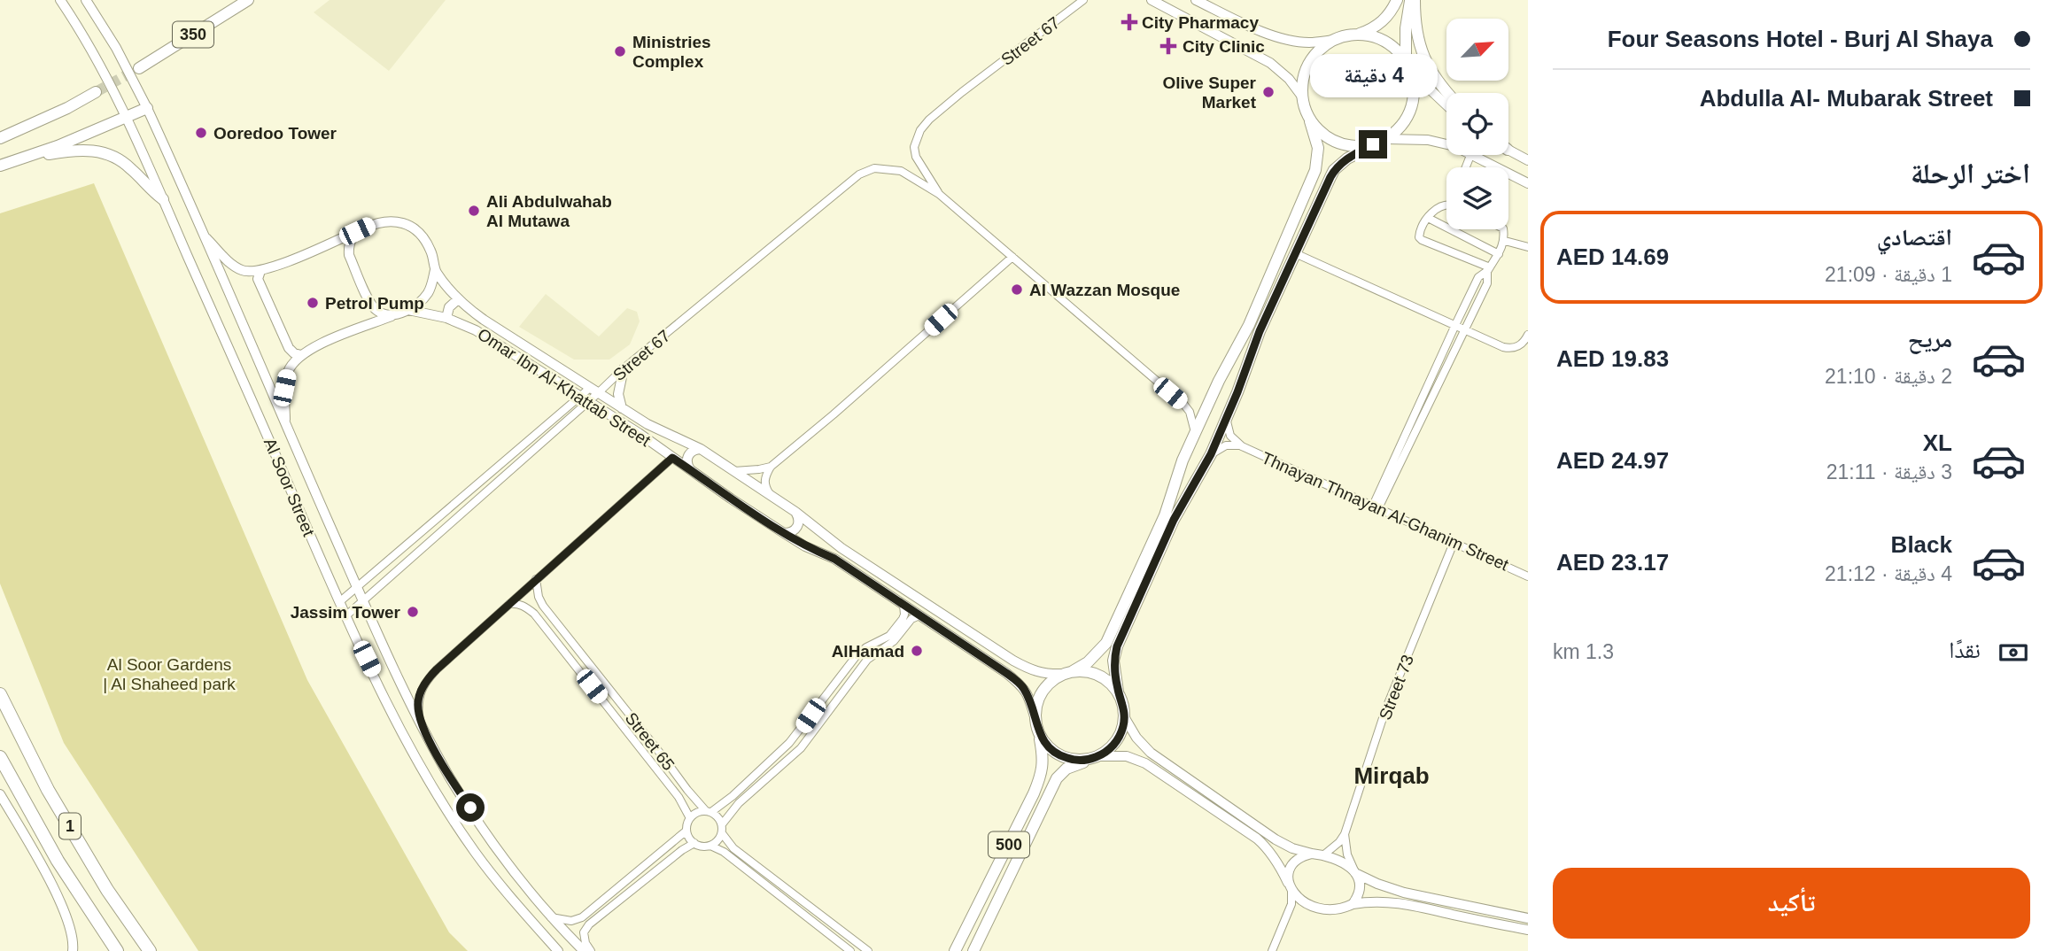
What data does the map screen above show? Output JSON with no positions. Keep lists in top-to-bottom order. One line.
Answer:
{"streets":{"highway":["1"],"main road":["350","500"],"street":["Street 67","Omar Ibn Al-Khattab Street","Al Soor Street","Thnayan Thnayan Al-Ghanim Street","Street 73","Street 65"]},"crossings":[["Street 67","Omar Ibn Al-Khattab Street"],["Street 67","Al Soor Street"],["Omar Ibn Al-Khattab Street","500"],["Thnayan Thnayan Al-Ghanim Street","Street 73"]],"districts":["Mirqab"],"parks":["Al Soor Gardens | Al Shaheed park"],"places":{"health":["City Pharmacy","City Clinic"],"other":["Ministries Complex","Olive Super Market","Ooredoo Tower","Ali Abdulwahab Al Mutawa","Al Wazzan Mosque","Petrol Pump","Jassim Tower","AlHamad"]},"north":"top right","page":{"banner":["Four Seasons Hotel - Burj Al Shaya","Abdulla Al- Mubarak Street"],"bubble":"4 دقيقة","heading":"اختر الرحلة","list":[{"name":"اقتصادي","note":"1 دقيقة · 21:09","value":"AED 14.69"},{"name":"مريح","note":"2 دقيقة · 21:10","value":"AED 19.83"},{"name":"XL","note":"3 دقيقة · 21:11","value":"AED 24.97"},{"name":"Black","note":"4 دقيقة · 21:12","value":"AED 23.17"}],"pay":["نقدًا","1.3 km"],"buttons":"تأكيد"}}
